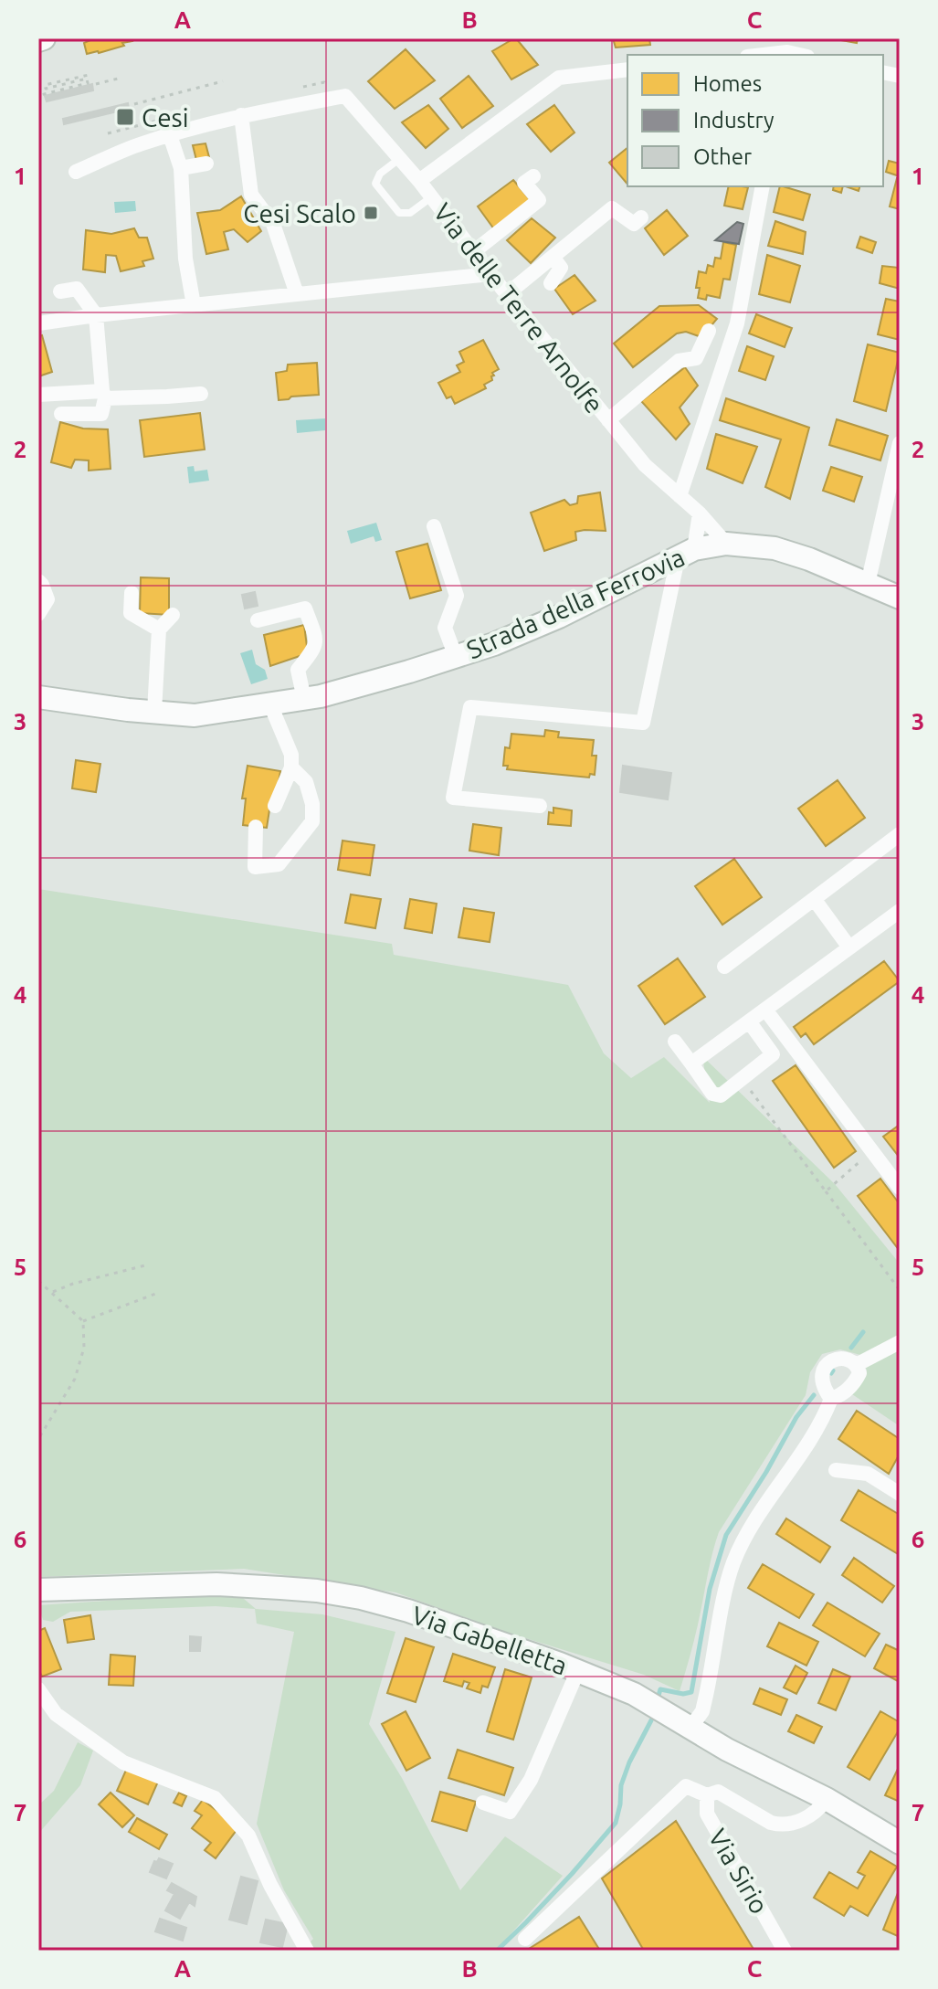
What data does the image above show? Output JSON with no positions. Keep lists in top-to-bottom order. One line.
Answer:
{"streets":{"street":["Via delle Terre Arnolfe","Strada della Ferrovia","Via Gabelletta","Via Sirio"]},"crossings":[["Via delle Terre Arnolfe","Strada della Ferrovia"],["Via Gabelletta","Via Sirio"]],"places":{"transit":["Cesi","Cesi Scalo"]},"legend":["Homes","Industry","Other"],"grid":{"columns":["A","B","C"],"rows":["1","2","3","4","5","6","7"]}}
